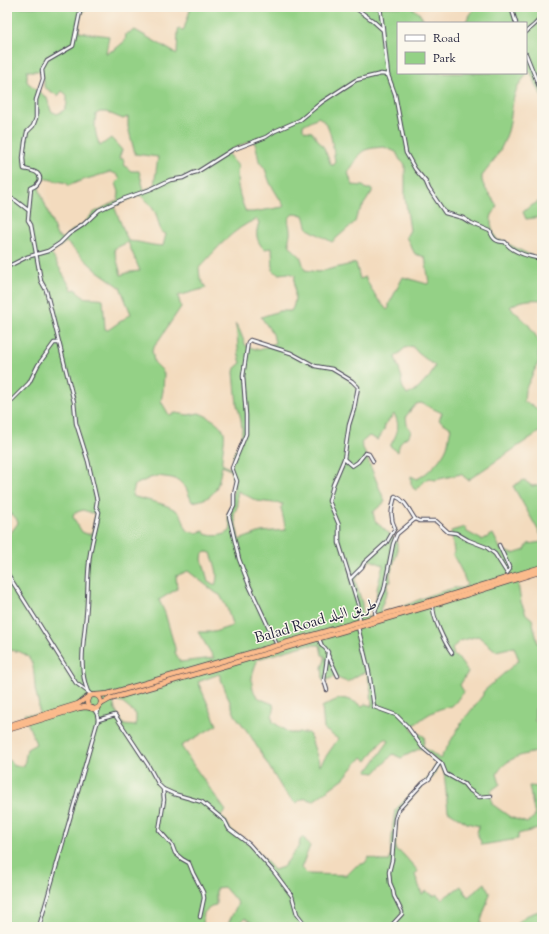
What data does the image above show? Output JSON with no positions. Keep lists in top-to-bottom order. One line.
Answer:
{"streets":{"highway":["Balad Road طريق البلد"]},"legend":["Road","Park"]}
